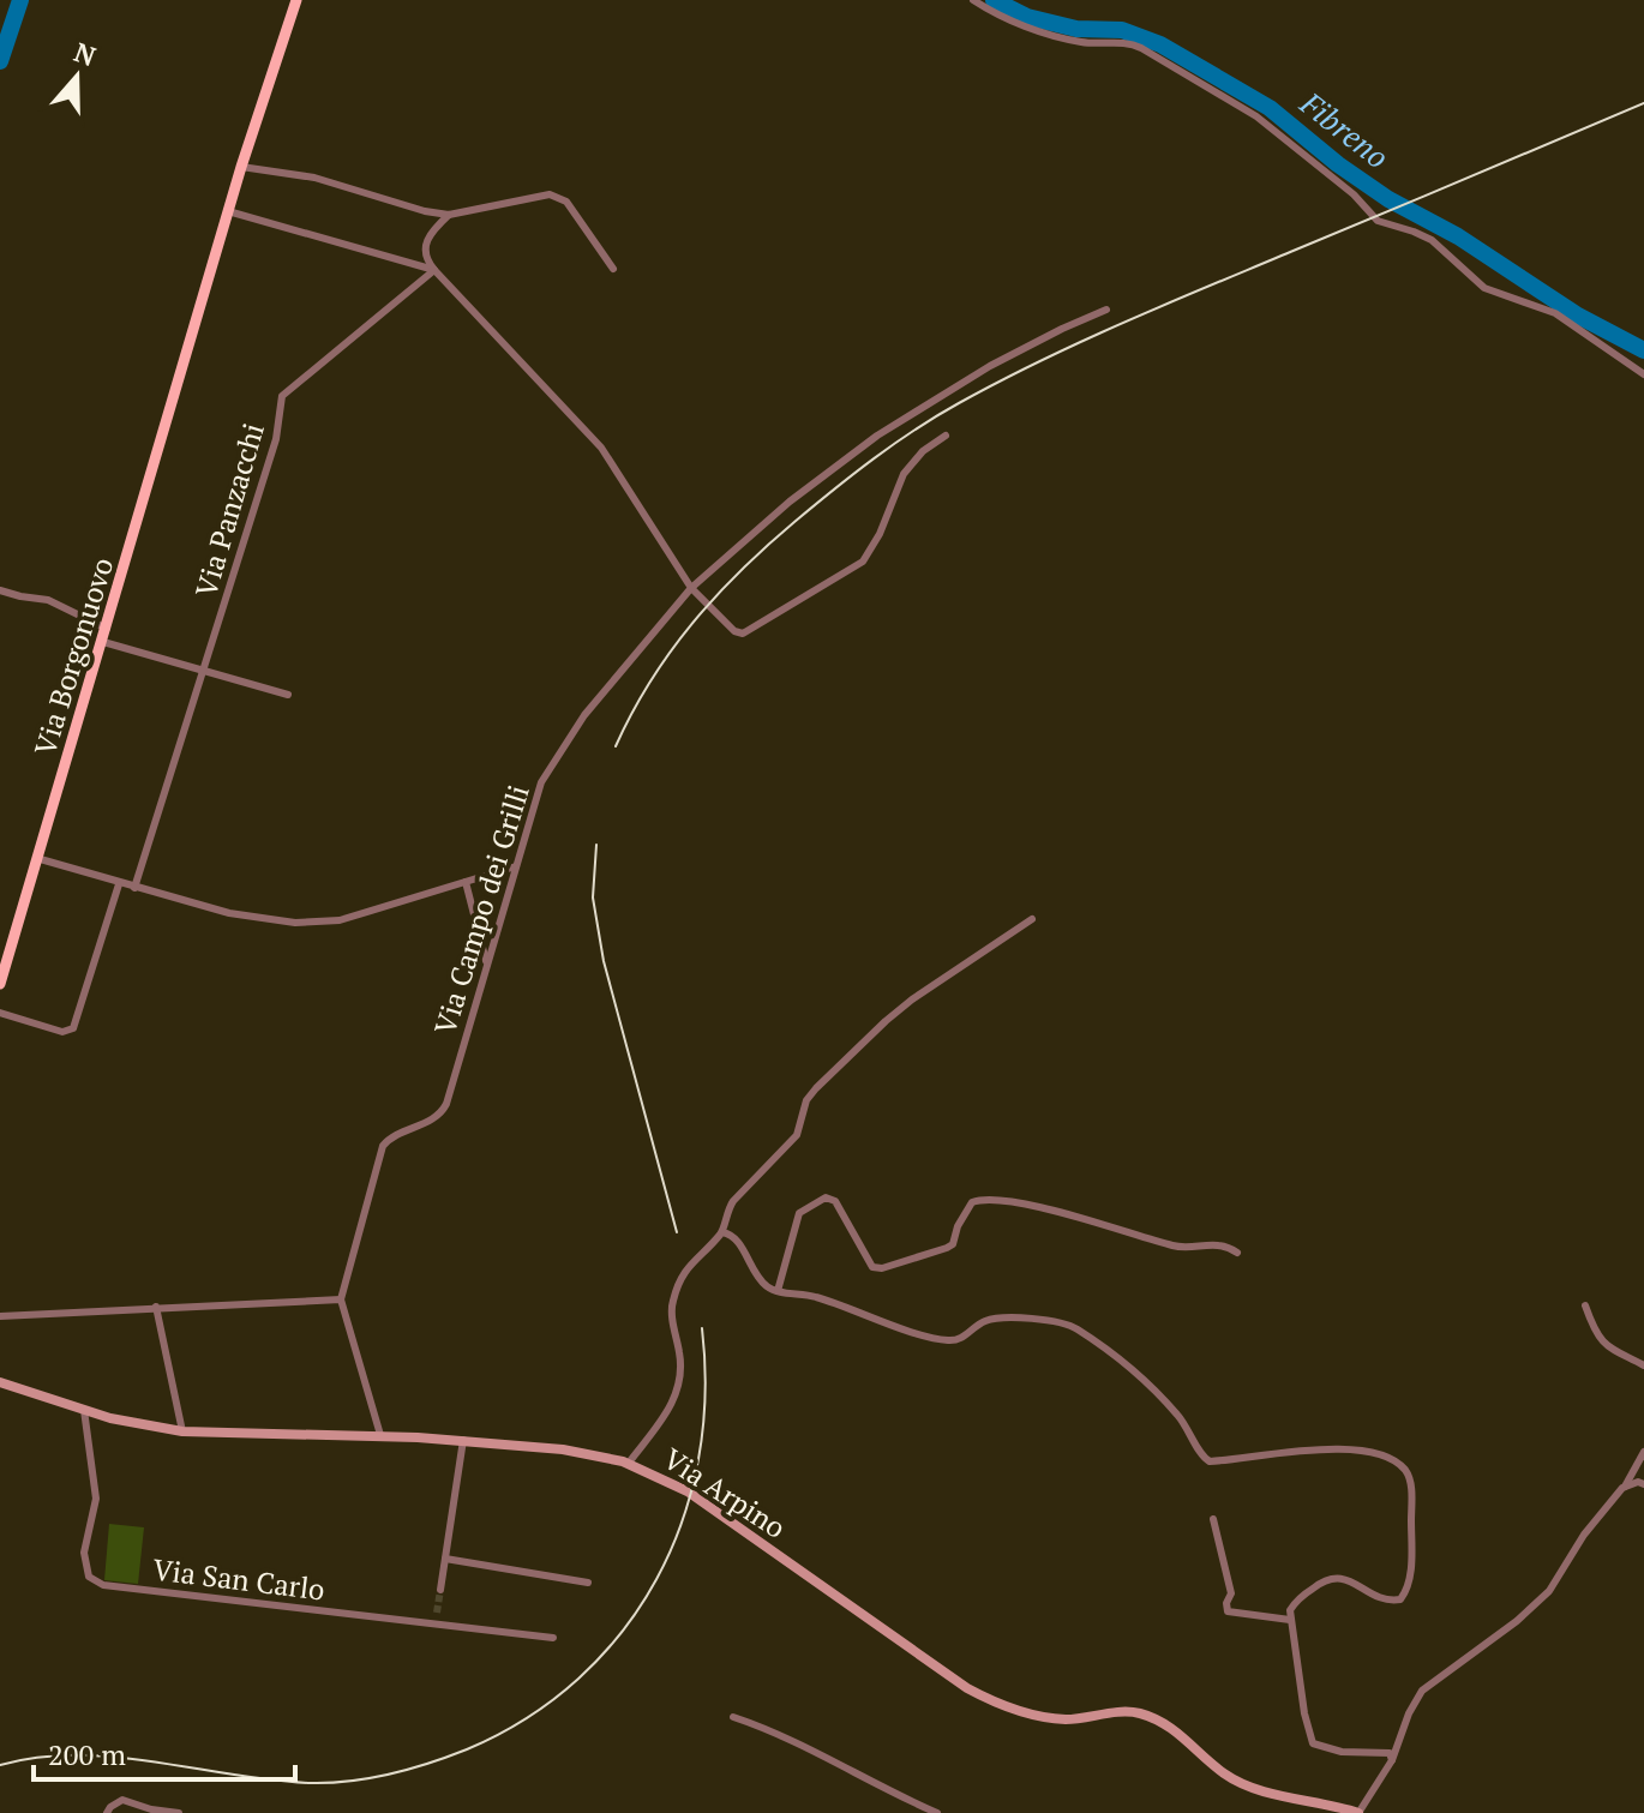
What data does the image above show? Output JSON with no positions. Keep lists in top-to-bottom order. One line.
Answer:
{"streets":{"main road":["Via Borgonuovo"],"street":["Via Panzacchi","Via Campo dei Grilli","Via Arpino","Via San Carlo"]},"crossings":[["Via Arpino","Via San Carlo"]],"water":["Fibreno"],"scale_bar":"200 m","north":"top"}
